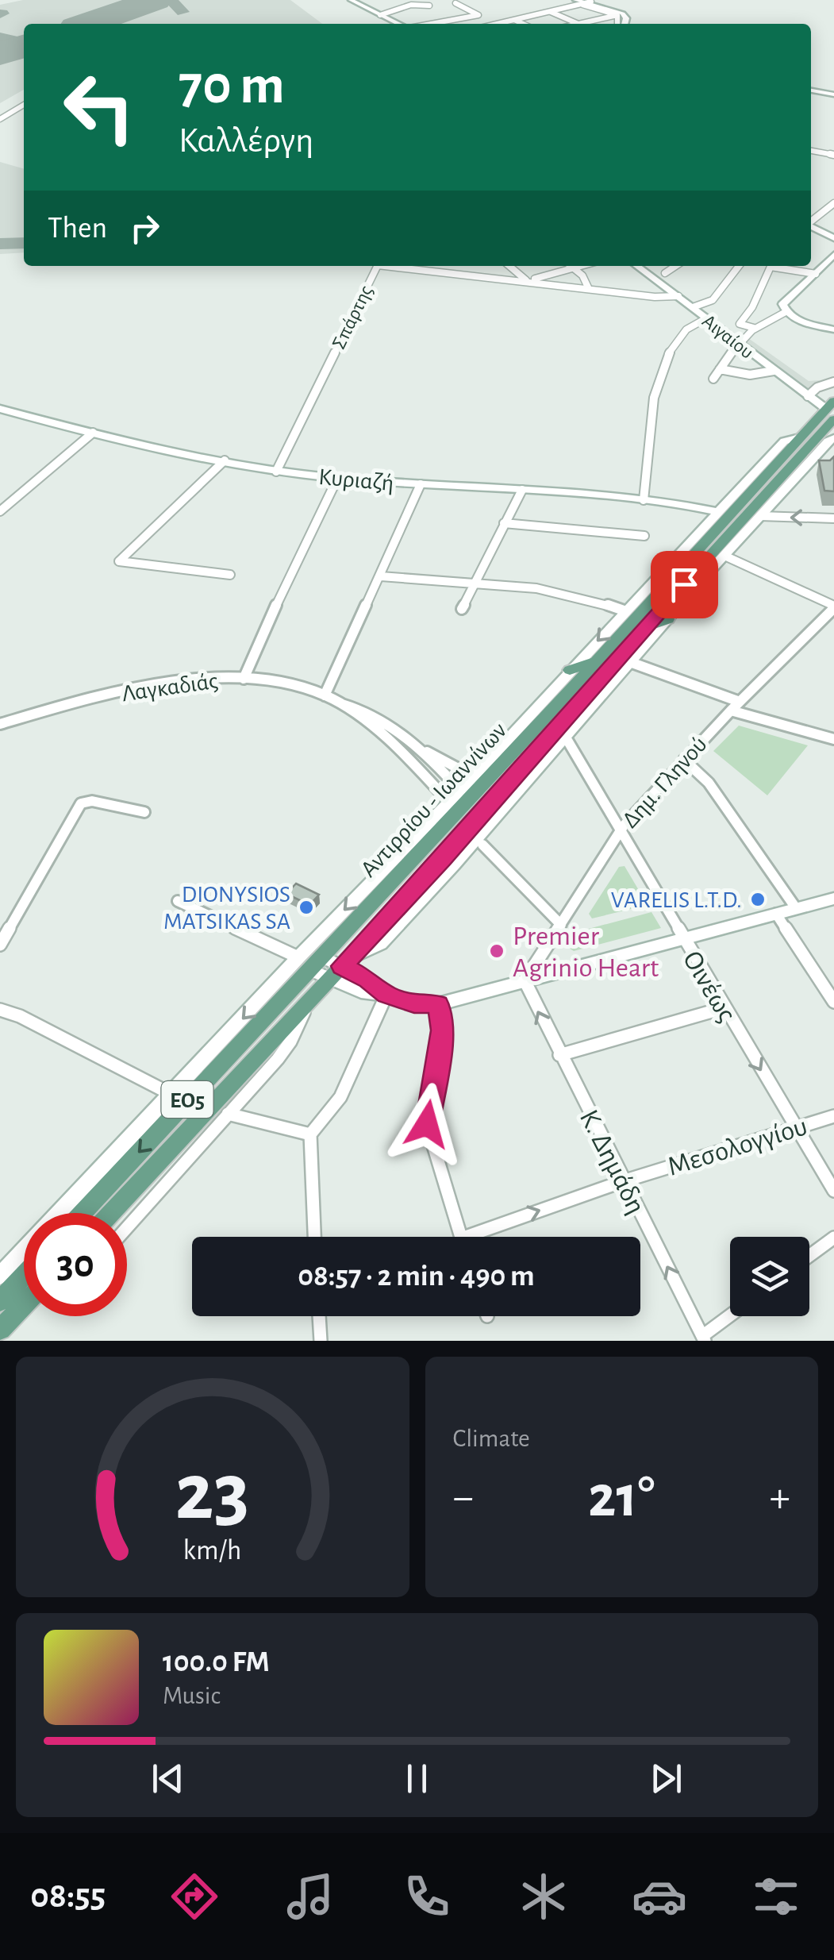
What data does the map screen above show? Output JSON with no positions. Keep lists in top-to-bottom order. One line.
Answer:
{"streets":{"main road":["Αντιρρίου - Ιωαννίνων","ΕΟ5"],"street":["Σπάρτης","Αιγαίου","Κυριαζή","Λαγκαδιάς","Δημ. Γληνού","Οινέως","Μεσολογγίου","Κ. Δημάδη"]},"crossings":[["Σπάρτης","Αιγαίου"],["Σπάρτης","Κυριαζή"],["Αιγαίου","Αντιρρίου - Ιωαννίνων"],["Δημ. Γληνού","Οινέως"],["Δημ. Γληνού","Κ. Δημάδη"],["Οινέως","Μεσολογγίου"],["Μεσολογγίου","Κ. Δημάδη"]],"one_way":["Μεσολογγίου","Κ. Δημάδη"],"places":["VARELIS L.T.D.","DIONYSIOS MATSIKAS SA","Premier Agrinio Heart"],"page":{"turn":["70 m","Καλλέργη"],"then":"Then","limit":"30","trip":"08:57 · 2 min · 490 m","tile":"Climate","heat":["−","21°","+"],"song":["100.0 FM","Music"],"tabs":"08:55","gauge":["23","km/h"]}}
